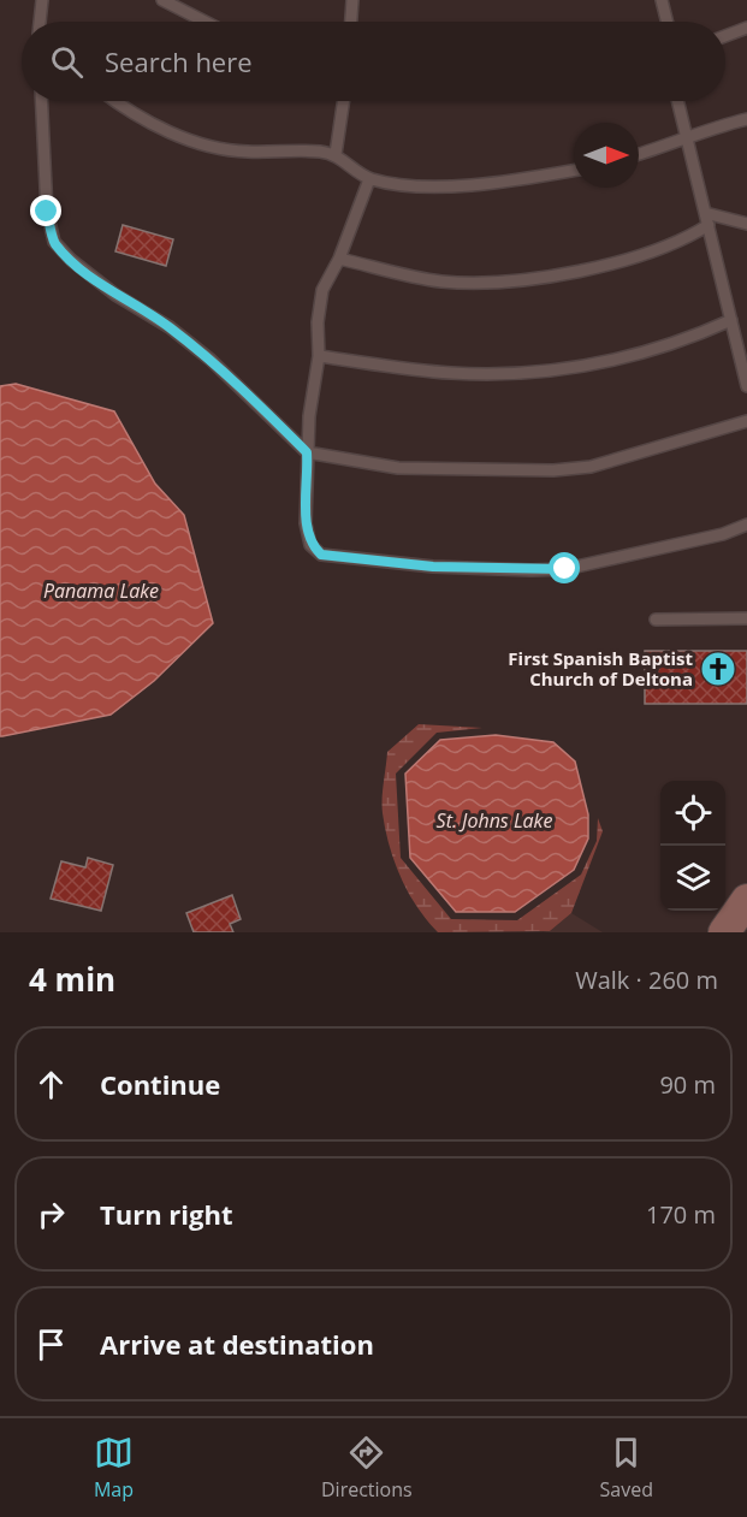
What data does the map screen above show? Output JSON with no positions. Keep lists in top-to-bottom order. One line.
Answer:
{"water":["Panama Lake","St. Johns Lake"],"places":{"church":["First Spanish Baptist Church of Deltona"]},"north":"right","page":{"search":"Search here","heading":["4 min","Walk · 260 m"],"list":[["Continue","90 m"],["Turn right","170 m"],"Arrive at destination"],"nav":["Map","Directions","Saved"]}}
